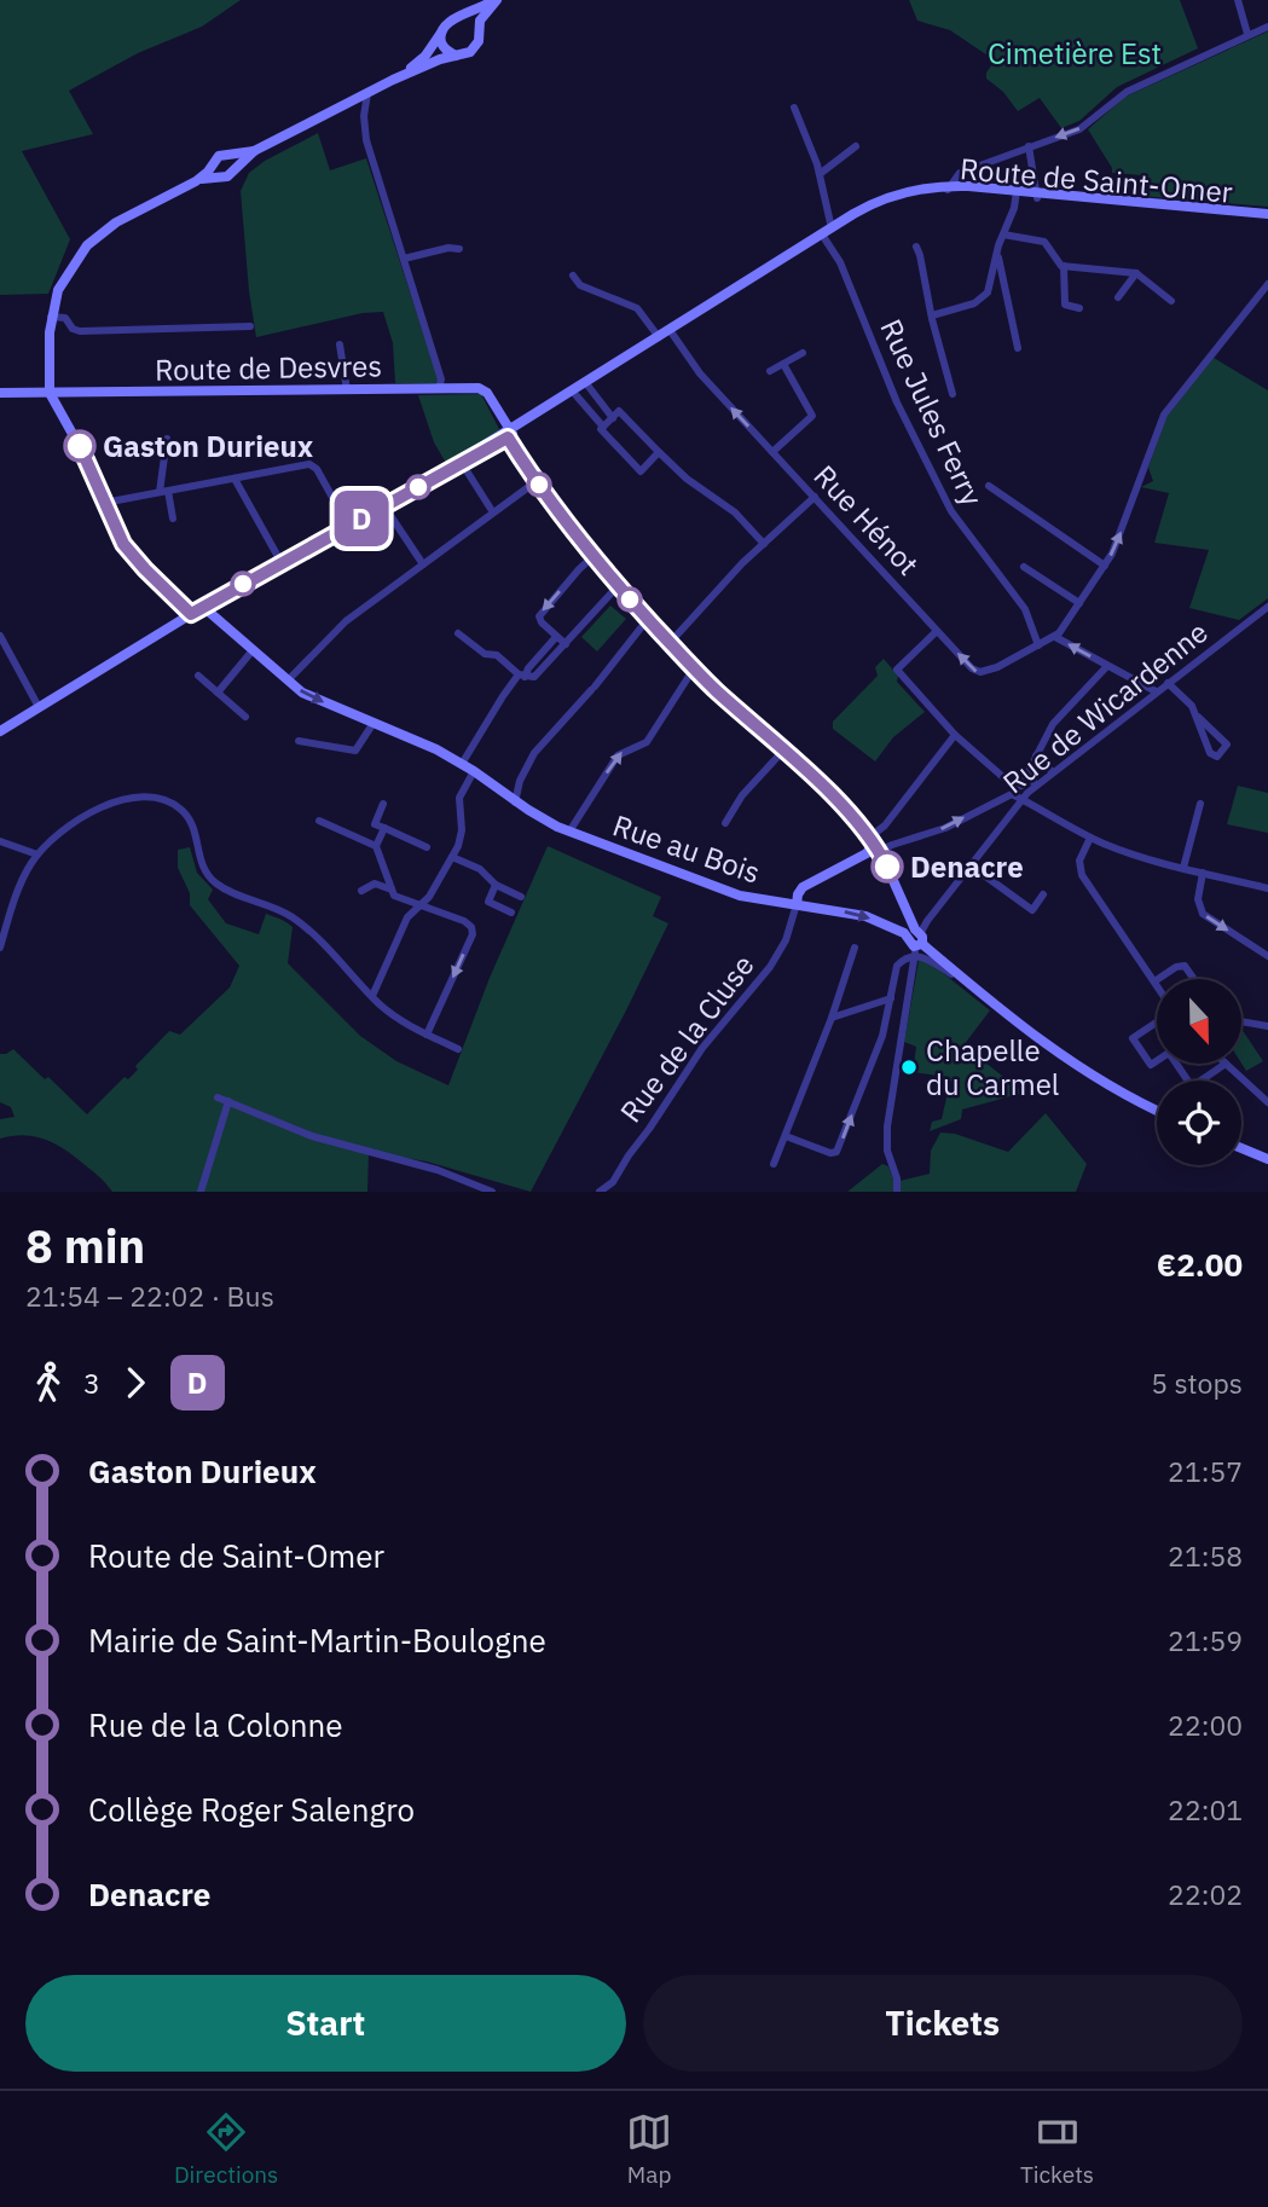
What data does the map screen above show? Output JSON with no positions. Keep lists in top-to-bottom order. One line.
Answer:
{"streets":{"main road":["Route de Saint-Omer","Route de Desvres","Rue au Bois"],"street":["Rue Jules Ferry","Rue Hénot","Rue de Wicardenne","Rue de la Cluse"]},"crossings":[["Route de Saint-Omer","Route de Desvres"],["Route de Saint-Omer","Rue Jules Ferry"],["Route de Saint-Omer","Rue Hénot"],["Route de Saint-Omer","Rue au Bois"],["Rue Jules Ferry","Rue Hénot"],["Rue de Wicardenne","Rue au Bois"],["Rue au Bois","Rue de la Cluse"]],"one_way":["Rue Hénot"],"parks":["Cimetière Est"],"places":["Gaston Durieux","Denacre","Chapelle du Carmel"],"lines":["bus line D"],"north":"bottom","page":{"on_map":"D","heading":["8 min","21:54 – 22:02 · Bus","€2.00"],"legs":["3","D","5 stops"],"list":[{"name":"Gaston Durieux","value":"21:57"},{"name":"Route de Saint-Omer","value":"21:58"},{"name":"Mairie de Saint-Martin-Boulogne","value":"21:59"},{"name":"Rue de la Colonne","value":"22:00"},{"name":"Collège Roger Salengro","value":"22:01"},{"name":"Denacre","value":"22:02"}],"buttons":["Start","Tickets"],"tabs":["Directions","Map","Tickets"]}}
